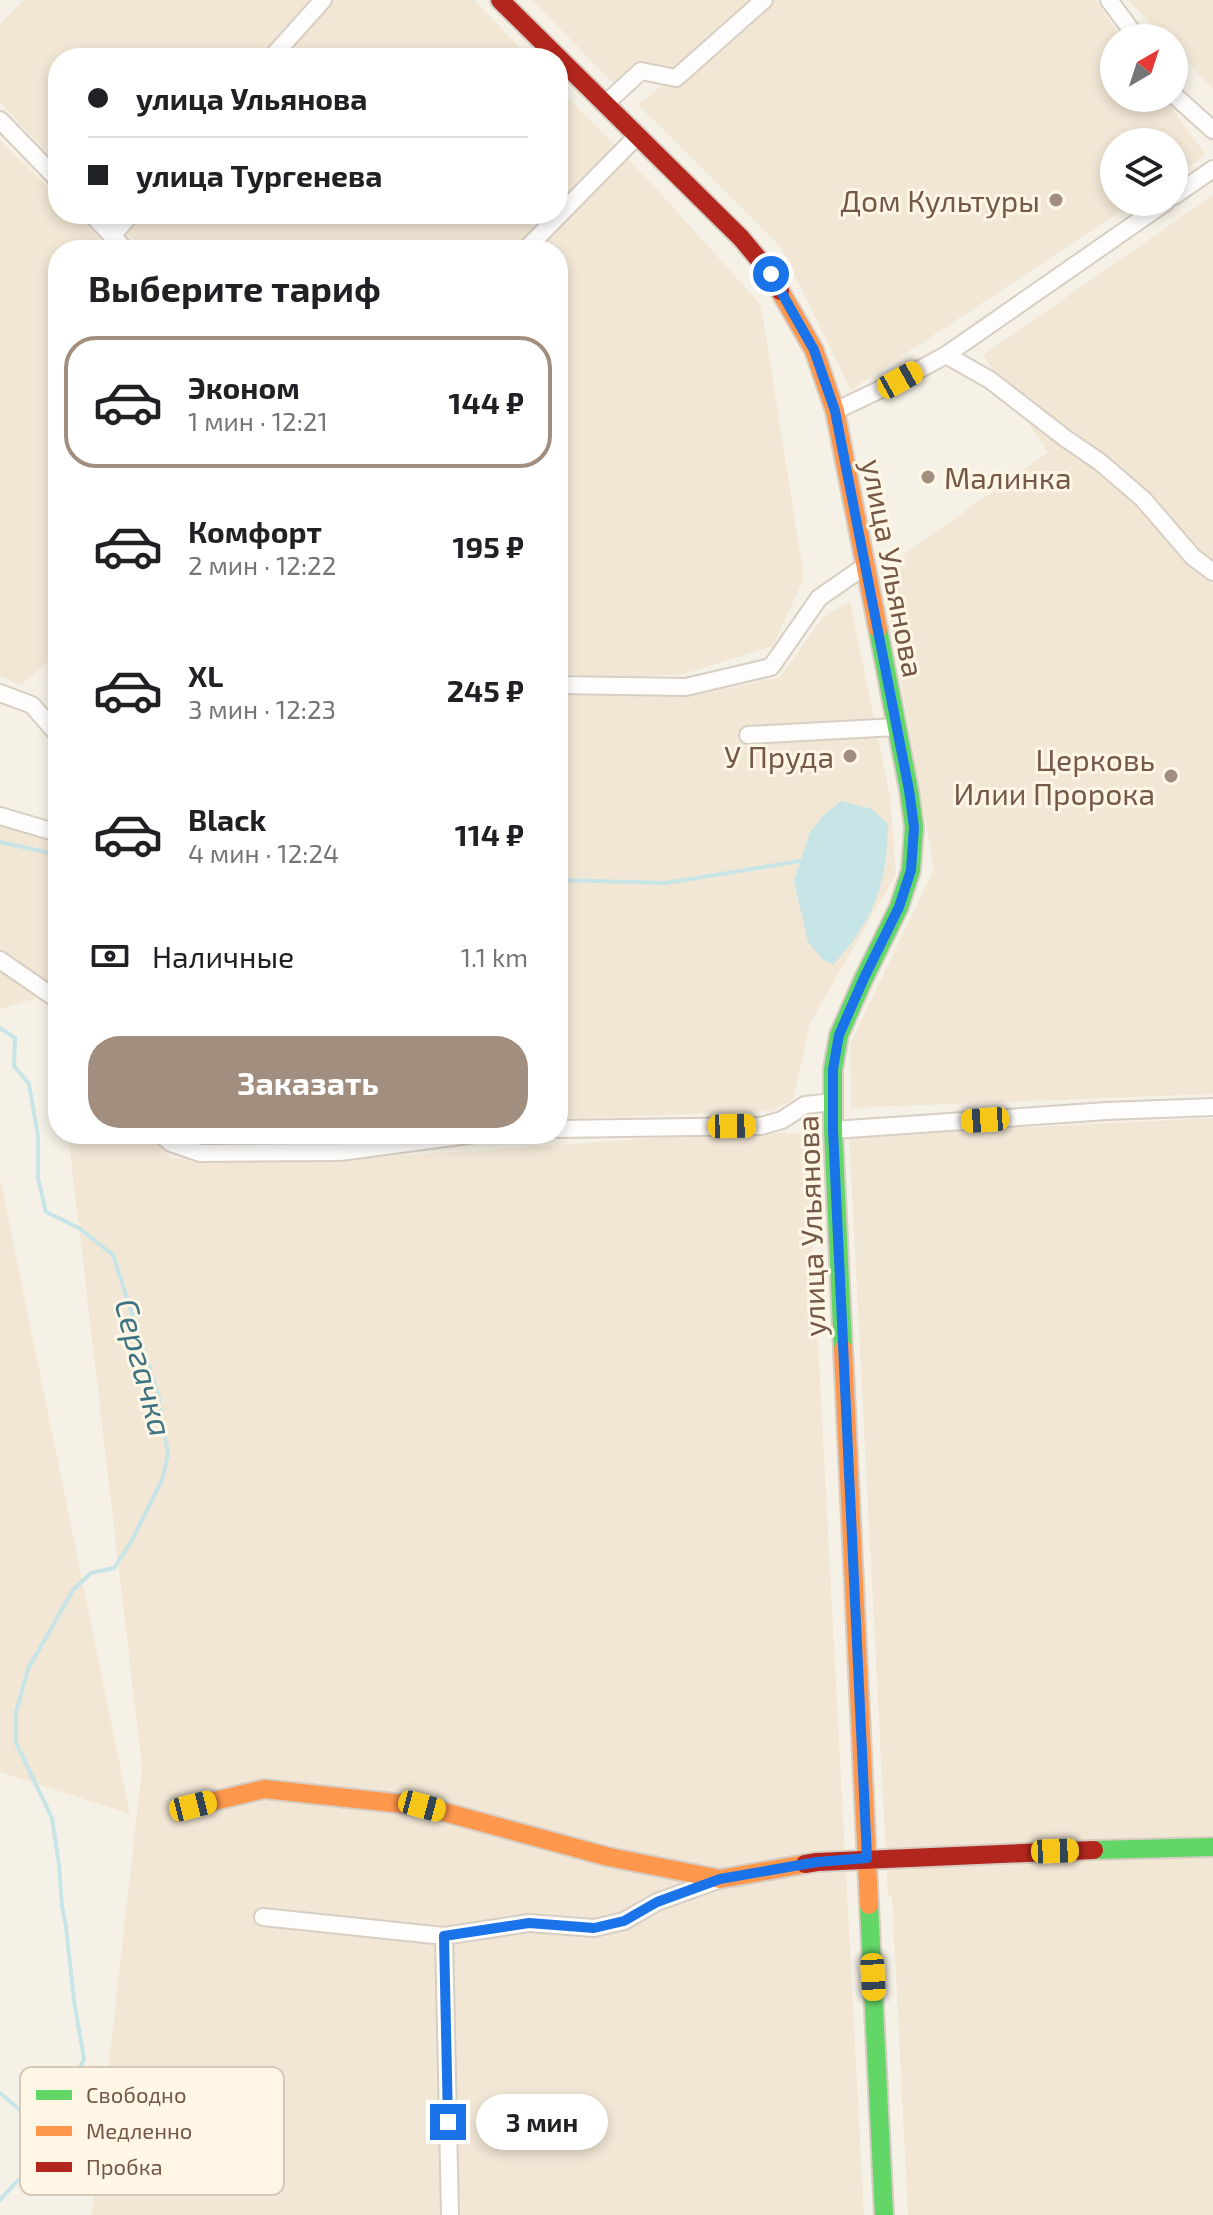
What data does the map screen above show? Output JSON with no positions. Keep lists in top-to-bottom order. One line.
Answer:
{"streets":{"main road":["улица Ульянова"]},"water":["Сергачка"],"places":["Дом Культуры","Малинка","У Пруда","Церковь Илии Пророка"],"legend":["Свободно","Медленно","Пробка"],"north":"top right","page":{"banner":["улица Ульянова","улица Тургенева"],"heading":"Выберите тариф","list":[{"name":"Эконом","note":"1 мин · 12:21","value":"144 ₽"},{"name":"Комфорт","note":"2 мин · 12:22","value":"195 ₽"},{"name":"XL","note":"3 мин · 12:23","value":"245 ₽"},{"name":"Black","note":"4 мин · 12:24","value":"114 ₽"}],"pay":["Наличные","1.1 km"],"buttons":"Заказать","bubble":"3 мин"}}
